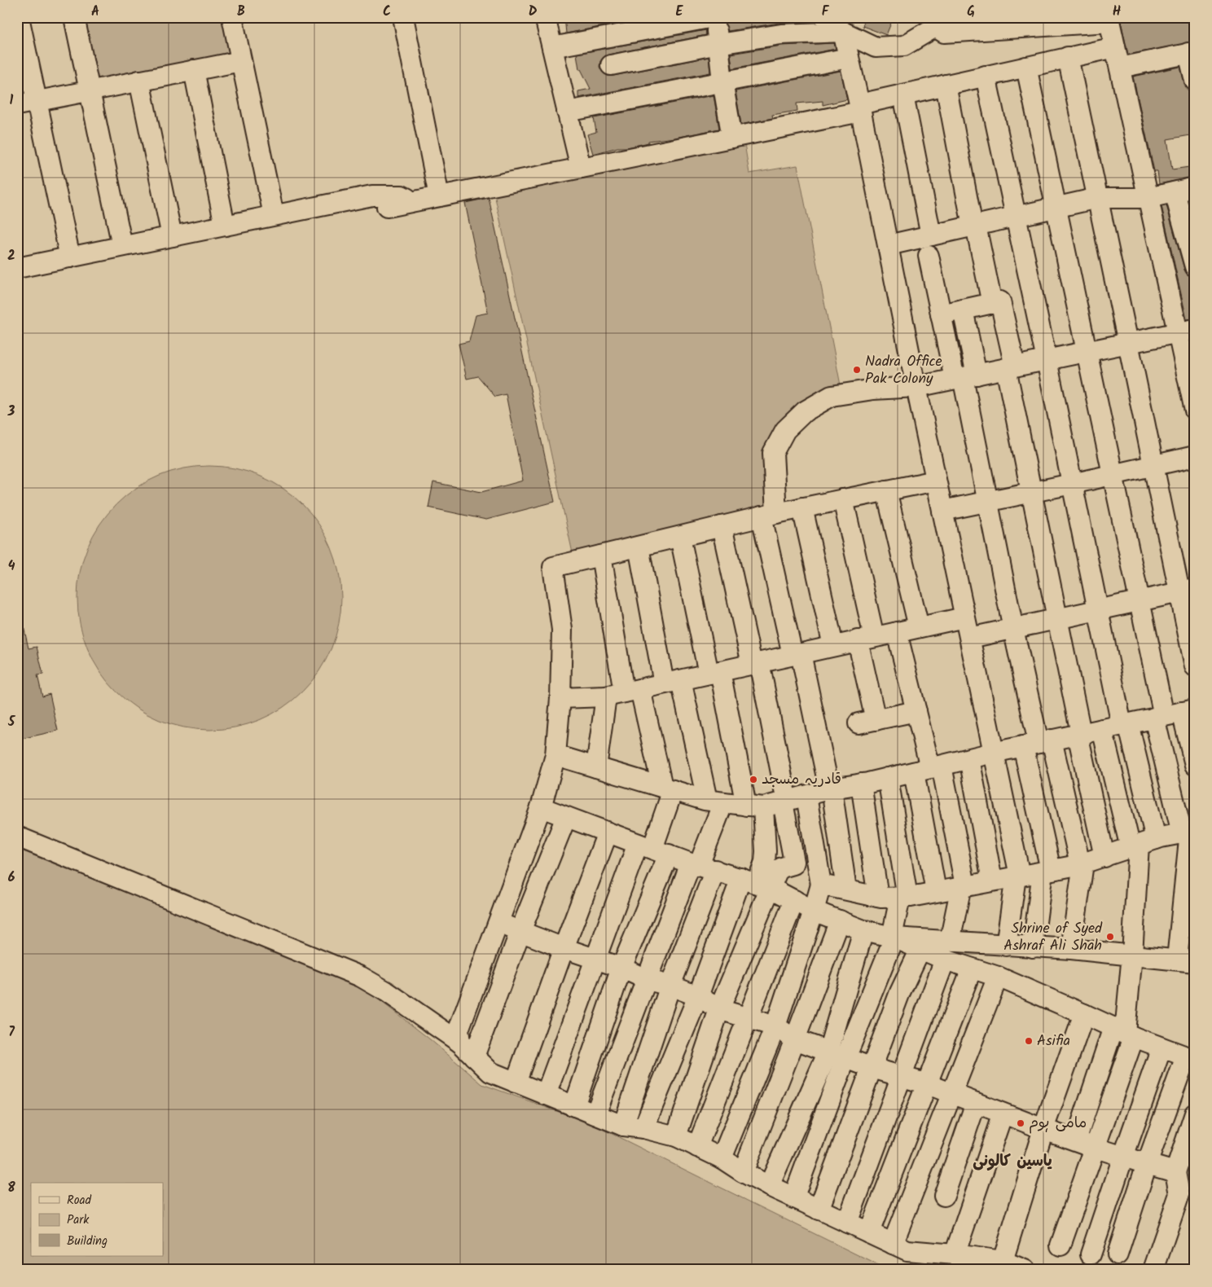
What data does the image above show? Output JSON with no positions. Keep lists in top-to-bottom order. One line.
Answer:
{"districts":["یاسین کالونی"],"places":["Nadra Office Pak Colony","قادریہ مسجد","Shrine of Syed Ashraf Ali Shah","Asifia","مامی ہوم"],"legend":["Road","Park","Building"],"grid":{"columns":["A","B","C","D","E","F","G","H"],"rows":["1","2","3","4","5","6","7","8"]}}
